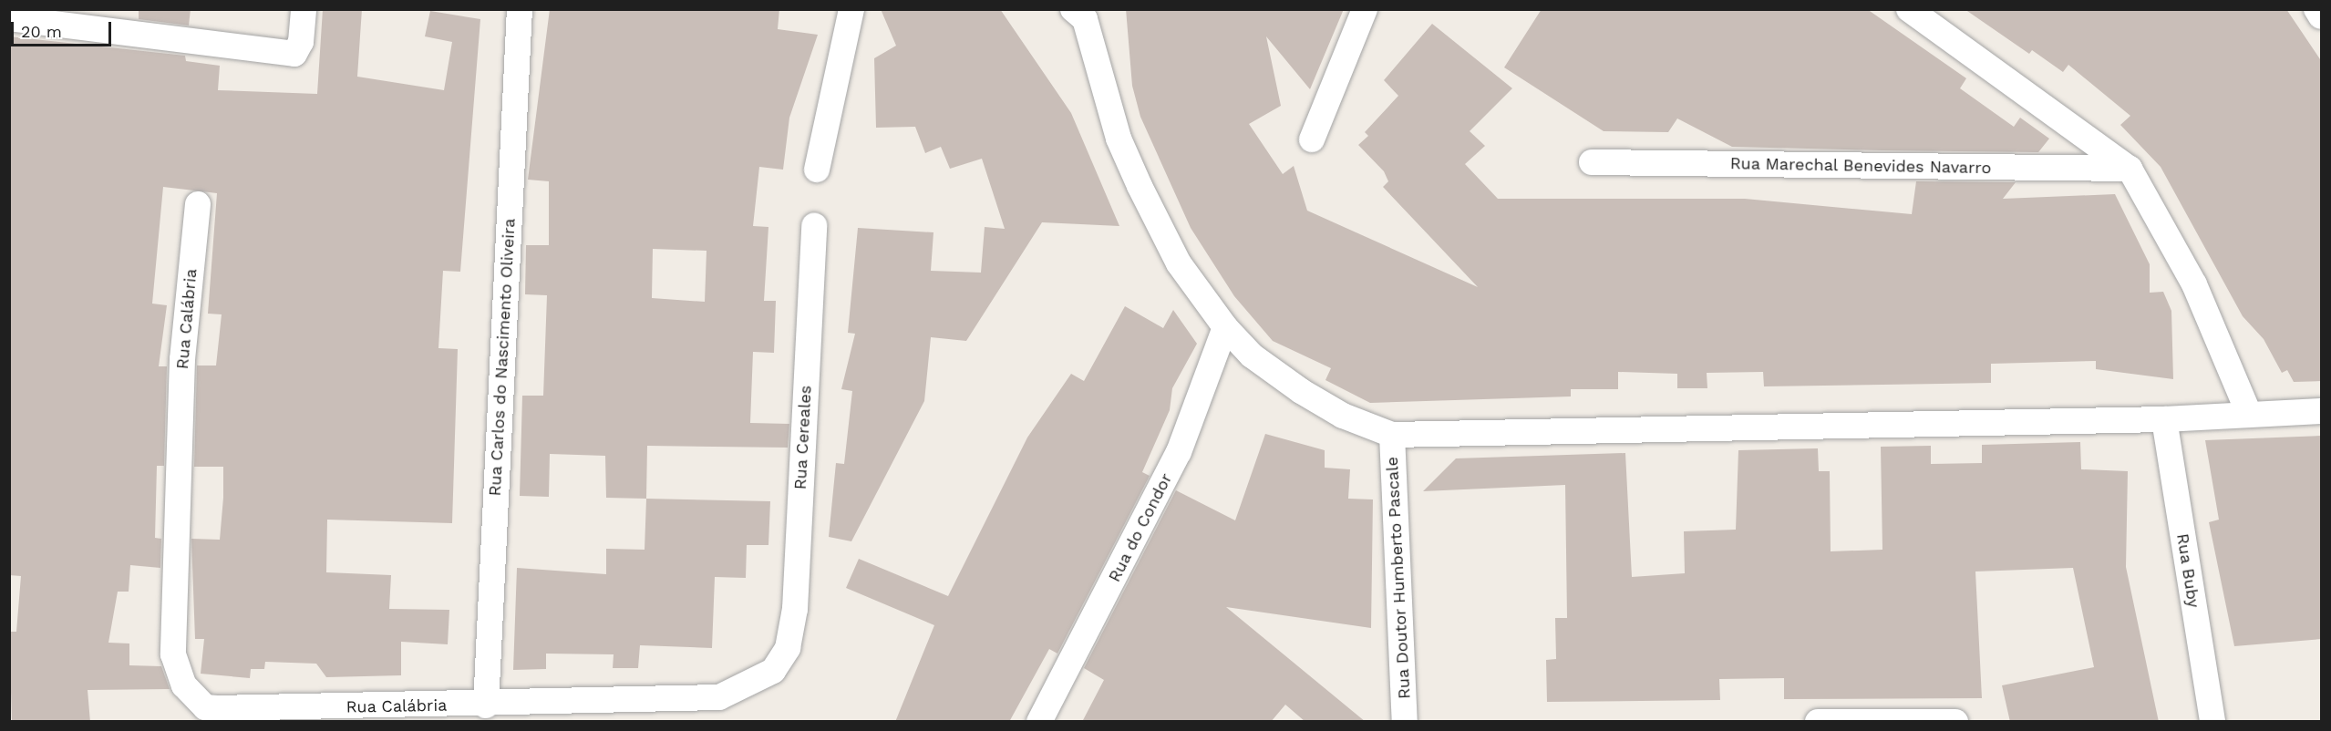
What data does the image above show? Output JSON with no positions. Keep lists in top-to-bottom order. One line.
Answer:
{"streets":{"street":["Rua Marechal Benevides Navarro","Rua Calábria","Rua Carlos do Nascimento Oliveira","Rua Cereales","Rua do Condor","Rua Buby","Rua Doutor Humberto Pascale"]},"crossings":[["Rua Calábria","Rua Carlos do Nascimento Oliveira"],["Rua Calábria","Rua Cereales"]],"scale_bar":"20 m"}
